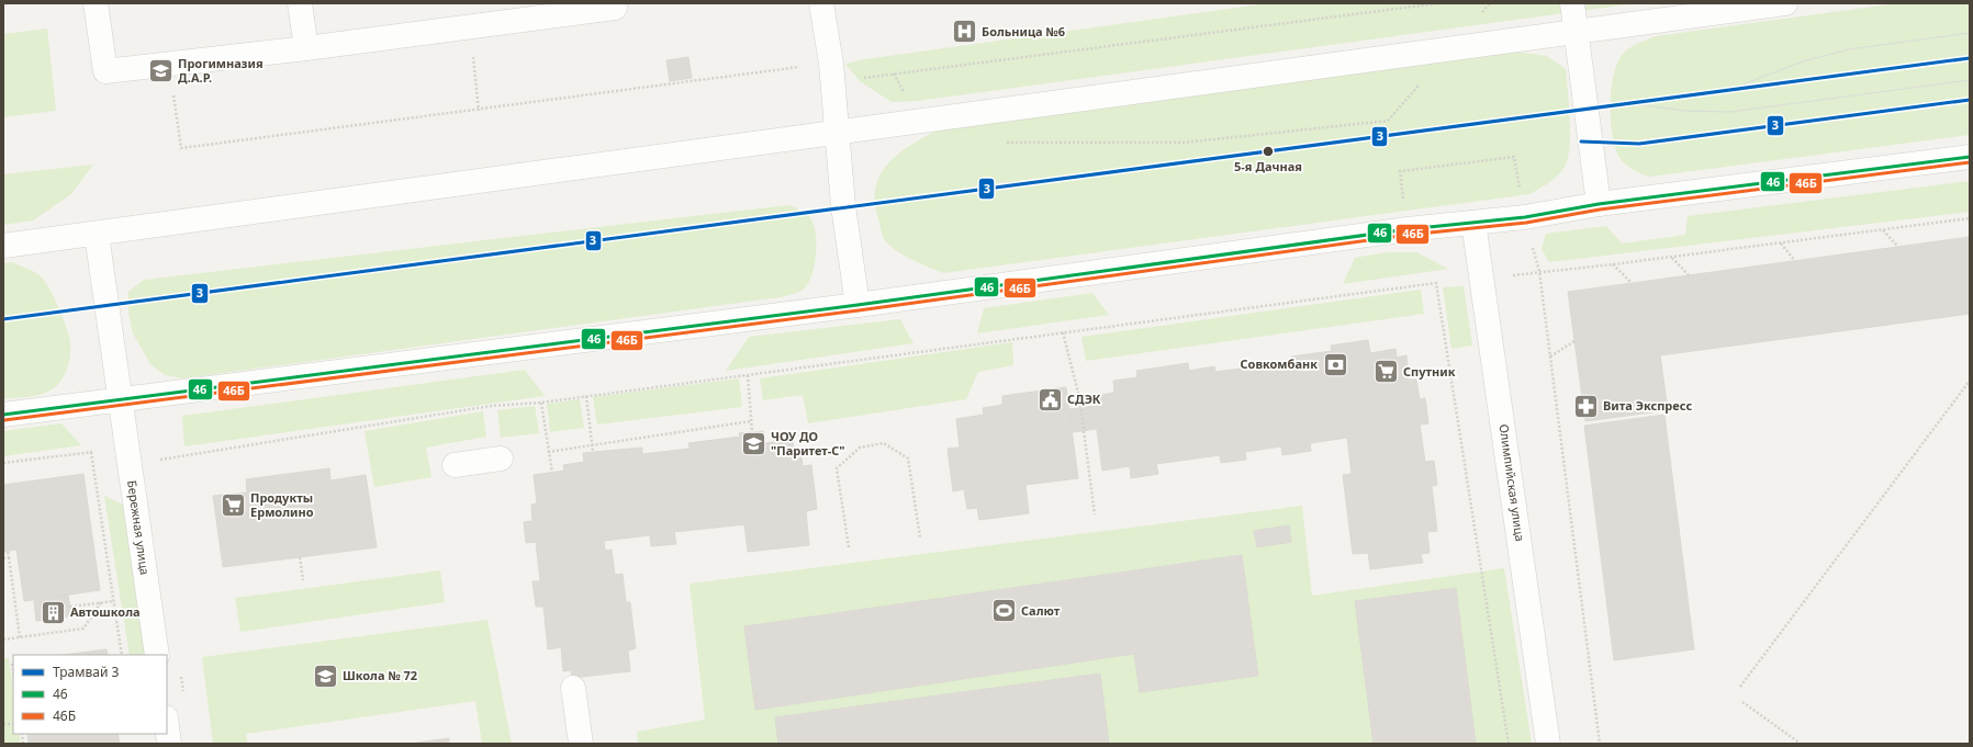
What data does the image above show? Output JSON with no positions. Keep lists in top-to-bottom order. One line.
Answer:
{"streets":{"street":["Олимпийская улица","Бережная улица"]},"places":{"hospital":["Больница №6"],"school or university":["Прогимназия Д.А.Р.","ЧОУ ДО \"Паритет-С\"","Школа № 72"],"other":["5-я Дачная"],"bank":["Совкомбанк"],"supermarket":["Спутник","Продукты Ермолино"],"public building":["СДЭК"],"pharmacy":["Вита Экспресс"],"sports":["Салют"],"building":["Автошкола"]},"lines":["tram line 3","transit line 46","transit line 46Б"],"legend":["Трамвай 3","46","46Б"]}
